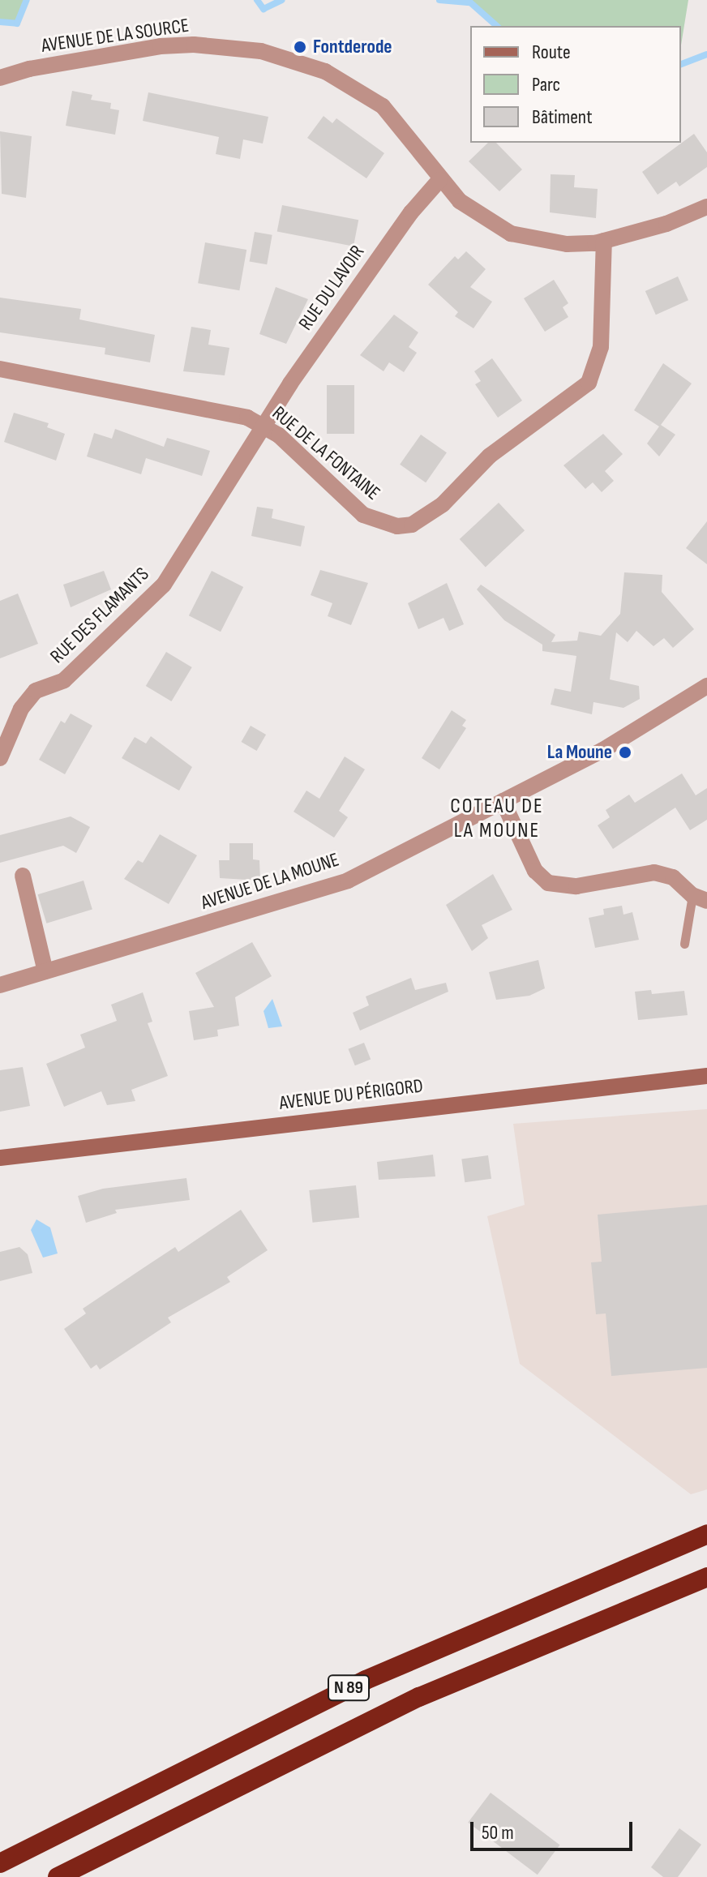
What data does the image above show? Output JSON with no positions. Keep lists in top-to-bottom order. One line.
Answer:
{"streets":{"highway":["N 89"],"street":["AVENUE DE LA SOURCE","RUE DU LAVOIR","RUE DE LA FONTAINE","RUE DES FLAMANTS","AVENUE DE LA MOUNE","AVENUE DU PÉRIGORD"]},"crossings":[["AVENUE DE LA SOURCE","RUE DU LAVOIR"],["AVENUE DE LA SOURCE","RUE DE LA FONTAINE"],["RUE DU LAVOIR","RUE DE LA FONTAINE"],["RUE DU LAVOIR","RUE DES FLAMANTS"],["RUE DE LA FONTAINE","RUE DES FLAMANTS"]],"districts":["COTEAU DE LA MOUNE"],"places":["Fontderode","La Moune"],"legend":["Route","Parc","Bâtiment"],"scale_bar":"50 m"}
